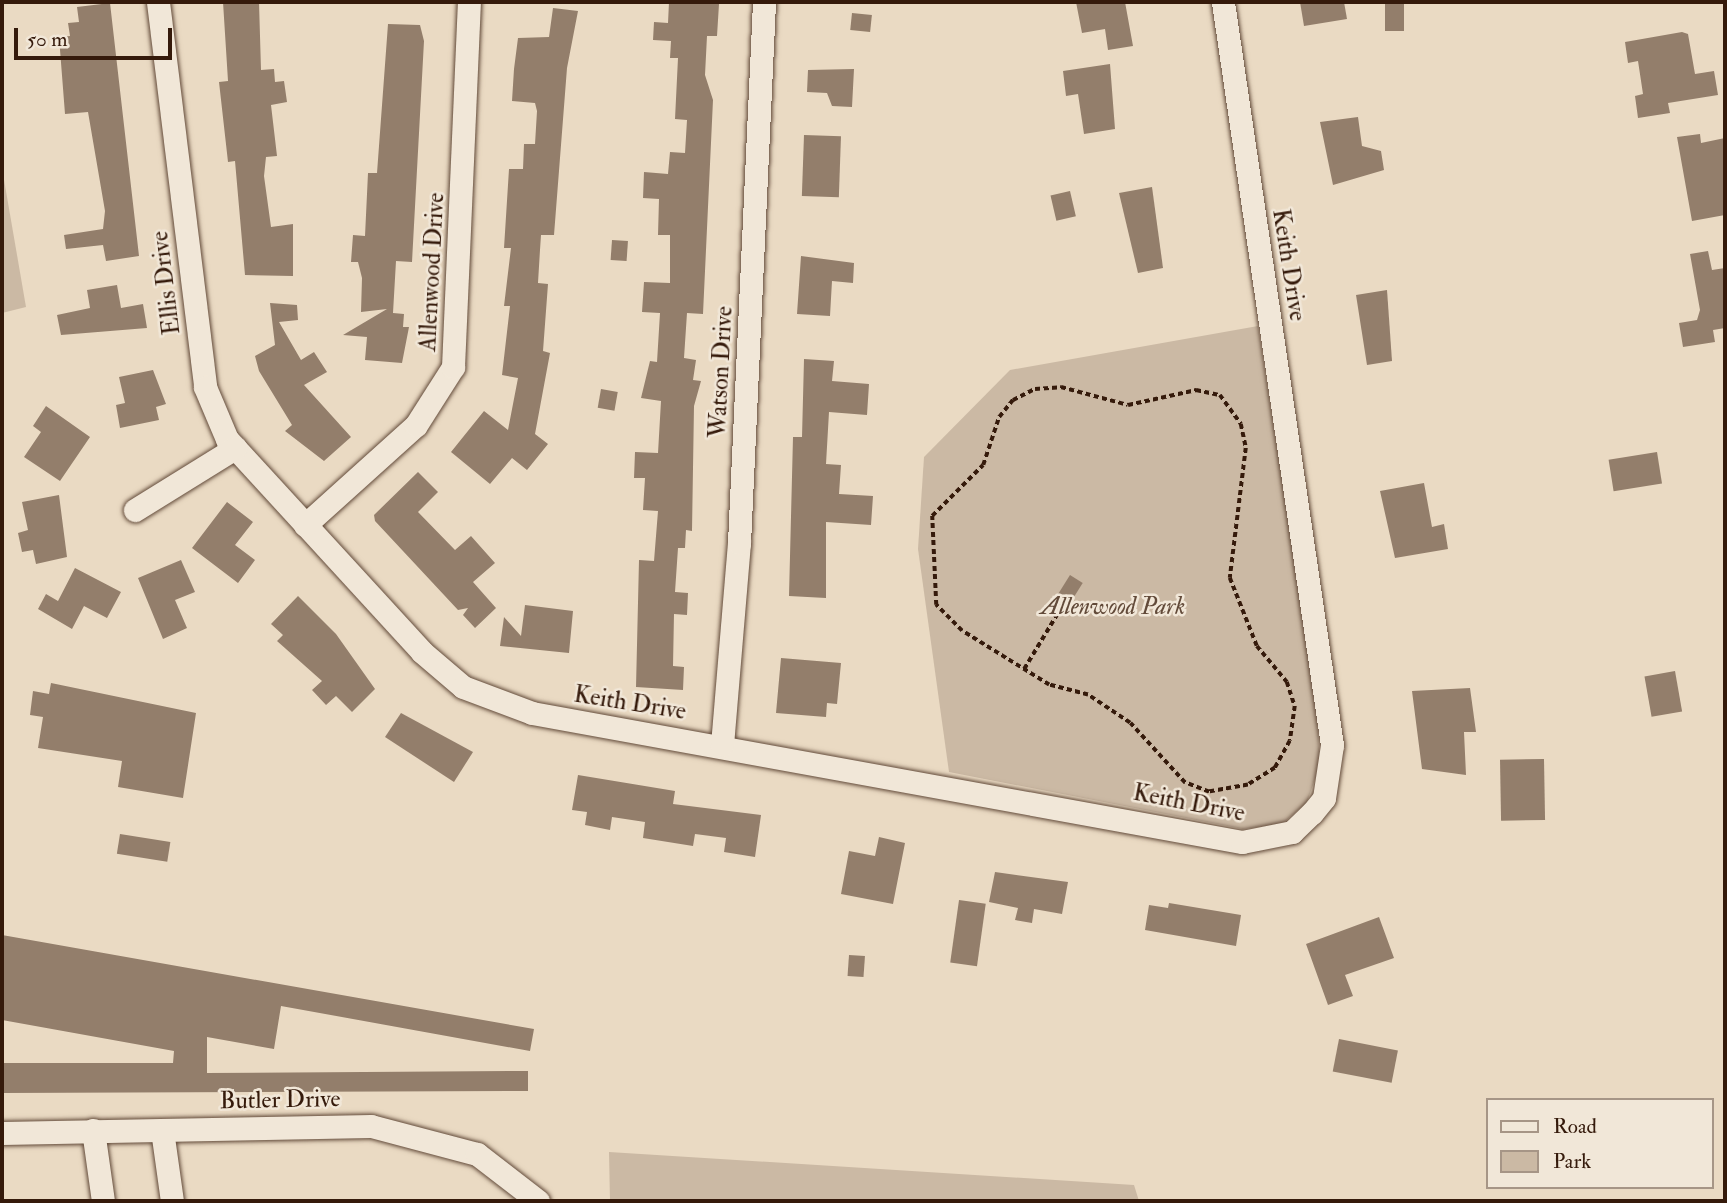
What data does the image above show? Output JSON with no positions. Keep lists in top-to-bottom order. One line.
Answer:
{"streets":{"street":["Keith Drive","Allenwood Drive","Ellis Drive","Watson Drive","Butler Drive"]},"crossings":[["Keith Drive","Allenwood Drive"],["Keith Drive","Ellis Drive"],["Keith Drive","Watson Drive"],["Allenwood Drive","Ellis Drive"]],"parks":["Allenwood Park"],"legend":["Road","Park"],"scale_bar":"50 m"}
